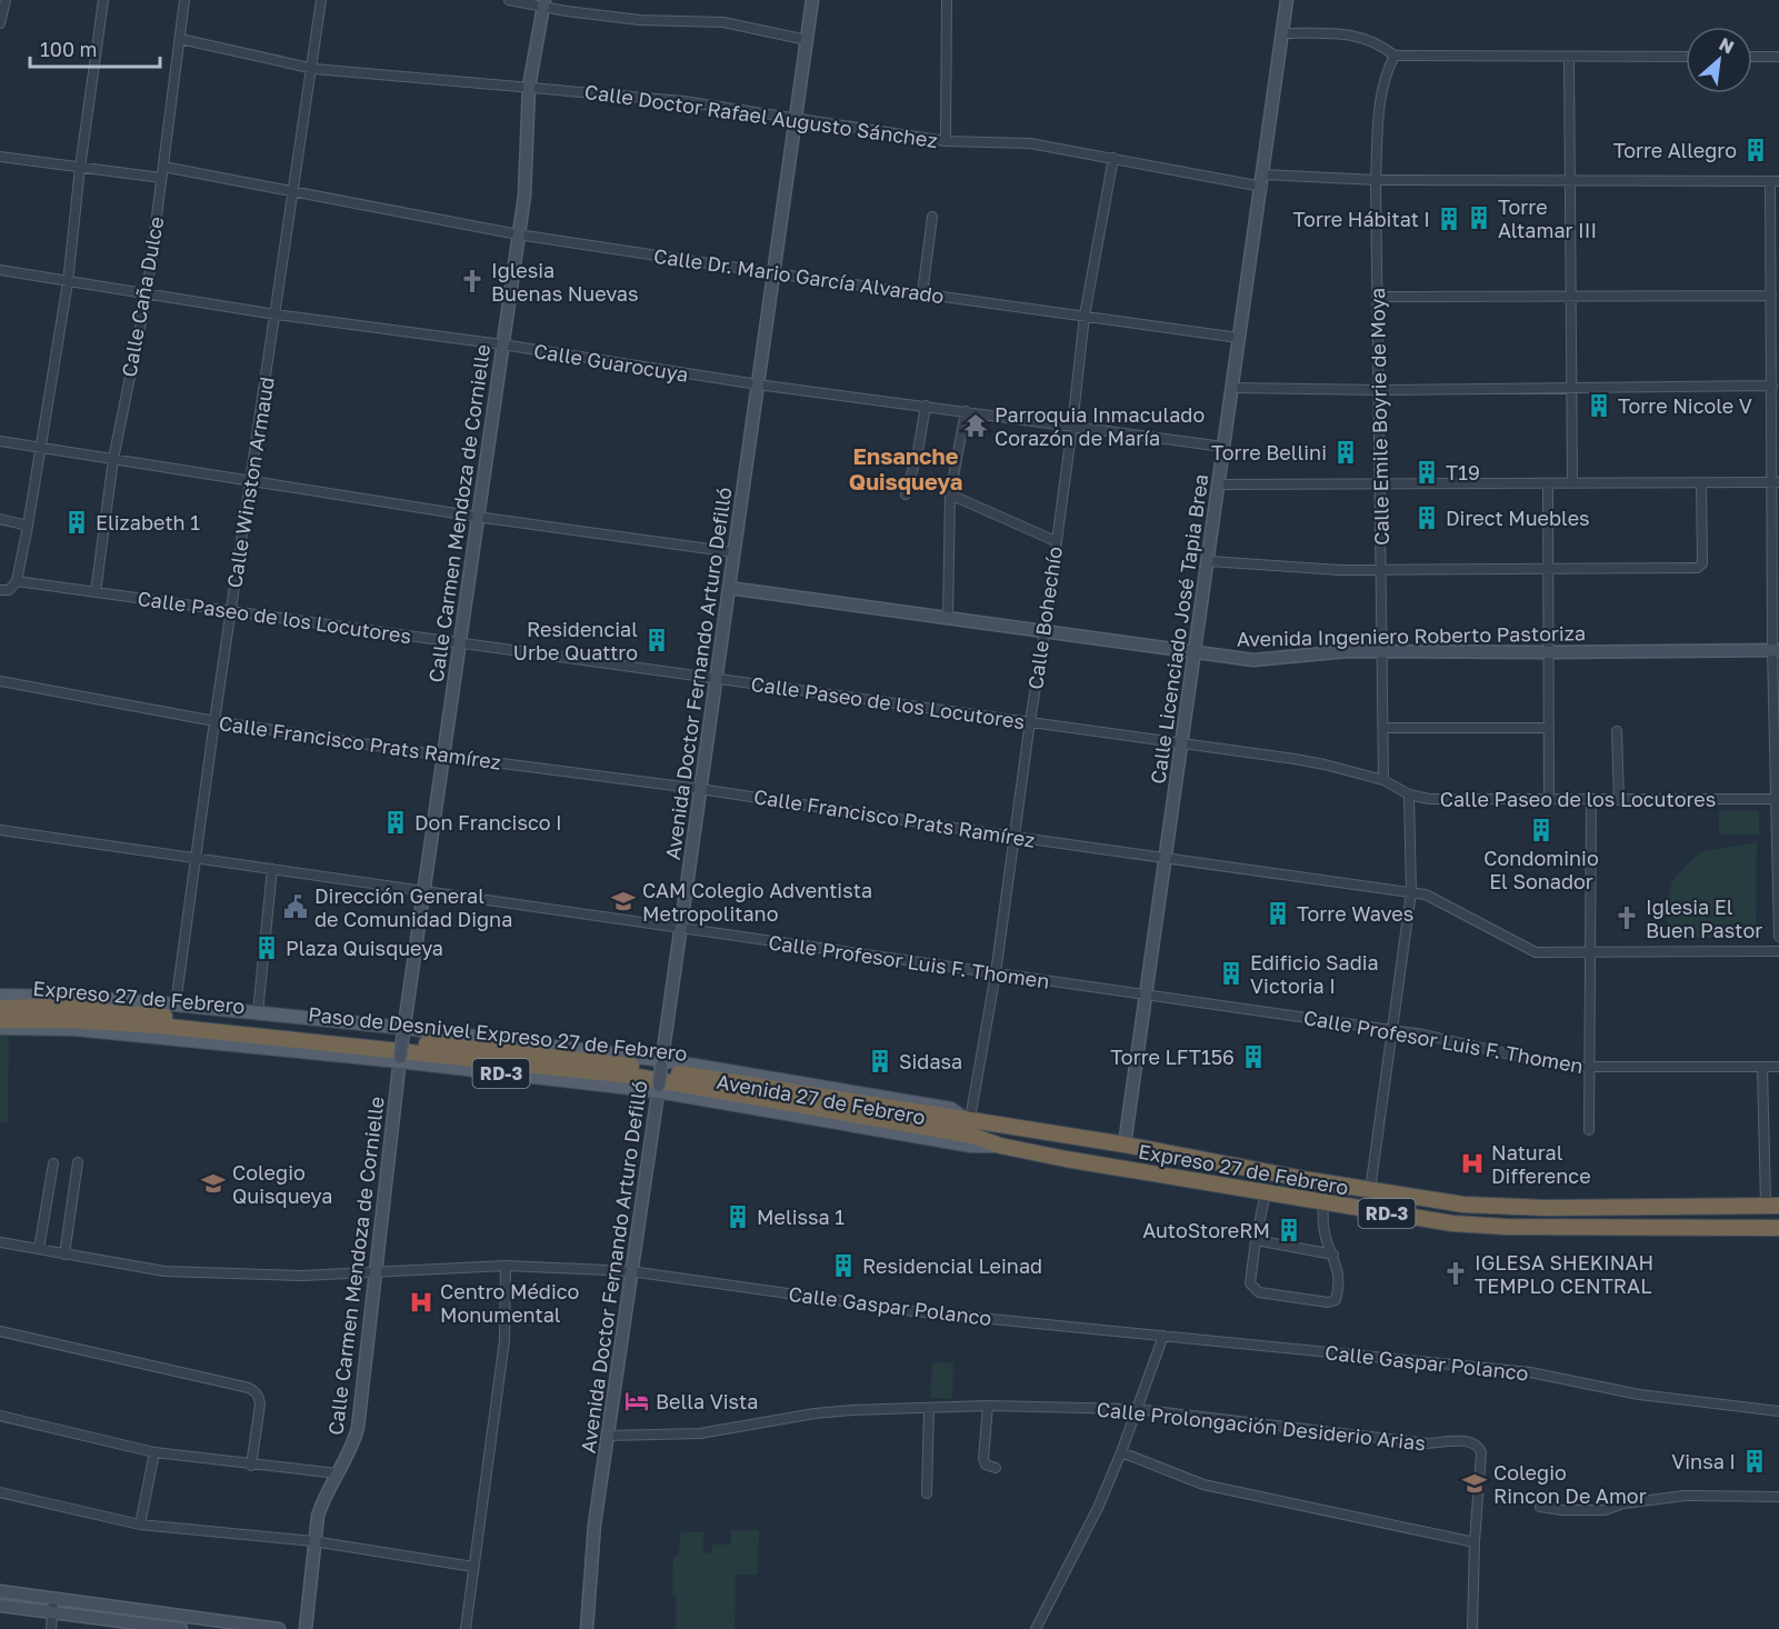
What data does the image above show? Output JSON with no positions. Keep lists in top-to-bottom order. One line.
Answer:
{"streets":{"highway":["Expreso 27 de Febrero","Paso de Desnivel Expreso 27 de Febrero","RD-3"],"main road":["Avenida 27 de Febrero"],"street":["Calle Doctor Rafael Augusto Sánchez","Calle Dr. Mario García Alvarado","Calle Caña Dulce","Calle Guarocuya","Calle Emile Boyrie de Moya","Calle Winston Armaud","Calle Carmen Mendoza de Cornielle","Calle Paseo de los Locutores","Calle Bohechío","Calle Licenciado José Tapia Brea","Avenida Ingeniero Roberto Pastoriza","Avenida Doctor Fernando Arturo Defilló","Calle Francisco Prats Ramírez","Calle Profesor Luis F. Thomen","Calle Gaspar Polanco","Calle Prolongación Desiderio Arias"]},"crossings":[["Calle Doctor Rafael Augusto Sánchez","Calle Caña Dulce"],["Calle Doctor Rafael Augusto Sánchez","Calle Emile Boyrie de Moya"],["Calle Doctor Rafael Augusto Sánchez","Calle Winston Armaud"],["Calle Doctor Rafael Augusto Sánchez","Calle Carmen Mendoza de Cornielle"],["Calle Doctor Rafael Augusto Sánchez","Calle Bohechío"],["Calle Doctor Rafael Augusto Sánchez","Calle Licenciado José Tapia Brea"],["Calle Doctor Rafael Augusto Sánchez","Avenida Doctor Fernando Arturo Defilló"],["Calle Dr. Mario García Alvarado","Calle Caña Dulce"],["Calle Dr. Mario García Alvarado","Calle Winston Armaud"],["Calle Dr. Mario García Alvarado","Calle Carmen Mendoza de Cornielle"],["Calle Dr. Mario García Alvarado","Calle Bohechío"],["Calle Dr. Mario García Alvarado","Calle Licenciado José Tapia Brea"],["Calle Dr. Mario García Alvarado","Avenida Doctor Fernando Arturo Defilló"],["Calle Caña Dulce","Calle Guarocuya"],["Calle Caña Dulce","Calle Paseo de los Locutores"],["Calle Guarocuya","Calle Winston Armaud"],["Calle Guarocuya","Calle Carmen Mendoza de Cornielle"],["Calle Guarocuya","Calle Bohechío"],["Calle Guarocuya","Calle Licenciado José Tapia Brea"],["Calle Guarocuya","Avenida Doctor Fernando Arturo Defilló"],["Calle Emile Boyrie de Moya","Calle Paseo de los Locutores"],["Calle Emile Boyrie de Moya","Avenida Ingeniero Roberto Pastoriza"],["Calle Winston Armaud","Calle Paseo de los Locutores"],["Calle Winston Armaud","Calle Francisco Prats Ramírez"],["Calle Winston Armaud","Calle Profesor Luis F. Thomen"],["Calle Winston Armaud","Avenida 27 de Febrero"],["Calle Carmen Mendoza de Cornielle","Calle Paseo de los Locutores"],["Calle Carmen Mendoza de Cornielle","Calle Francisco Prats Ramírez"],["Calle Carmen Mendoza de Cornielle","Calle Profesor Luis F. Thomen"],["Calle Carmen Mendoza de Cornielle","Avenida 27 de Febrero"],["Calle Carmen Mendoza de Cornielle","Calle Gaspar Polanco"],["Calle Paseo de los Locutores","Calle Bohechío"],["Calle Paseo de los Locutores","Calle Licenciado José Tapia Brea"],["Calle Paseo de los Locutores","Avenida Doctor Fernando Arturo Defilló"],["Calle Bohechío","Avenida Ingeniero Roberto Pastoriza"],["Calle Bohechío","Calle Francisco Prats Ramírez"],["Calle Bohechío","Calle Profesor Luis F. Thomen"],["Calle Bohechío","Expreso 27 de Febrero"],["Calle Bohechío","Avenida 27 de Febrero"],["Calle Licenciado José Tapia Brea","Avenida Ingeniero Roberto Pastoriza"],["Calle Licenciado José Tapia Brea","Calle Francisco Prats Ramírez"],["Calle Licenciado José Tapia Brea","Calle Profesor Luis F. Thomen"],["Calle Licenciado José Tapia Brea","Expreso 27 de Febrero"],["Avenida Ingeniero Roberto Pastoriza","Avenida Doctor Fernando Arturo Defilló"],["Avenida Doctor Fernando Arturo Defilló","Calle Francisco Prats Ramírez"],["Avenida Doctor Fernando Arturo Defilló","Calle Profesor Luis F. Thomen"],["Avenida Doctor Fernando Arturo Defilló","Avenida 27 de Febrero"],["Avenida Doctor Fernando Arturo Defilló","Calle Gaspar Polanco"],["Avenida Doctor Fernando Arturo Defilló","Calle Prolongación Desiderio Arias"],["Expreso 27 de Febrero","Paso de Desnivel Expreso 27 de Febrero"],["Expreso 27 de Febrero","Avenida 27 de Febrero"]],"districts":["Ensanche Quisqueya"],"places":{"building":["Torre Allegro","Torre Altamar III","Torre Hábitat I","Torre Nicole V","Torre Bellini","T19","Direct Muebles","Elizabeth 1","Residencial Urbe Quattro","Don Francisco I","Condominio El Sonador","Torre Waves","Plaza Quisqueya","Edificio Sadia Victoria I","Torre LFT156","Sidasa","Melissa 1","AutoStoreRM","Residencial Leinad","Vinsa I"],"church":["Iglesia Buenas Nuevas","Iglesia El Buen Pastor","IGLESA SHEKINAH TEMPLO CENTRAL"],"temple":["Parroquia Inmaculado Corazón de María"],"school or university":["CAM Colegio Adventista Metropolitano","Colegio Quisqueya","Colegio Rincon De Amor"],"public building":["Dirección General de Comunidad Digna"],"hospital":["Natural Difference","Centro Médico Monumental"],"hotel":["Bella Vista"]},"scale_bar":"100 m","north":"top right"}
